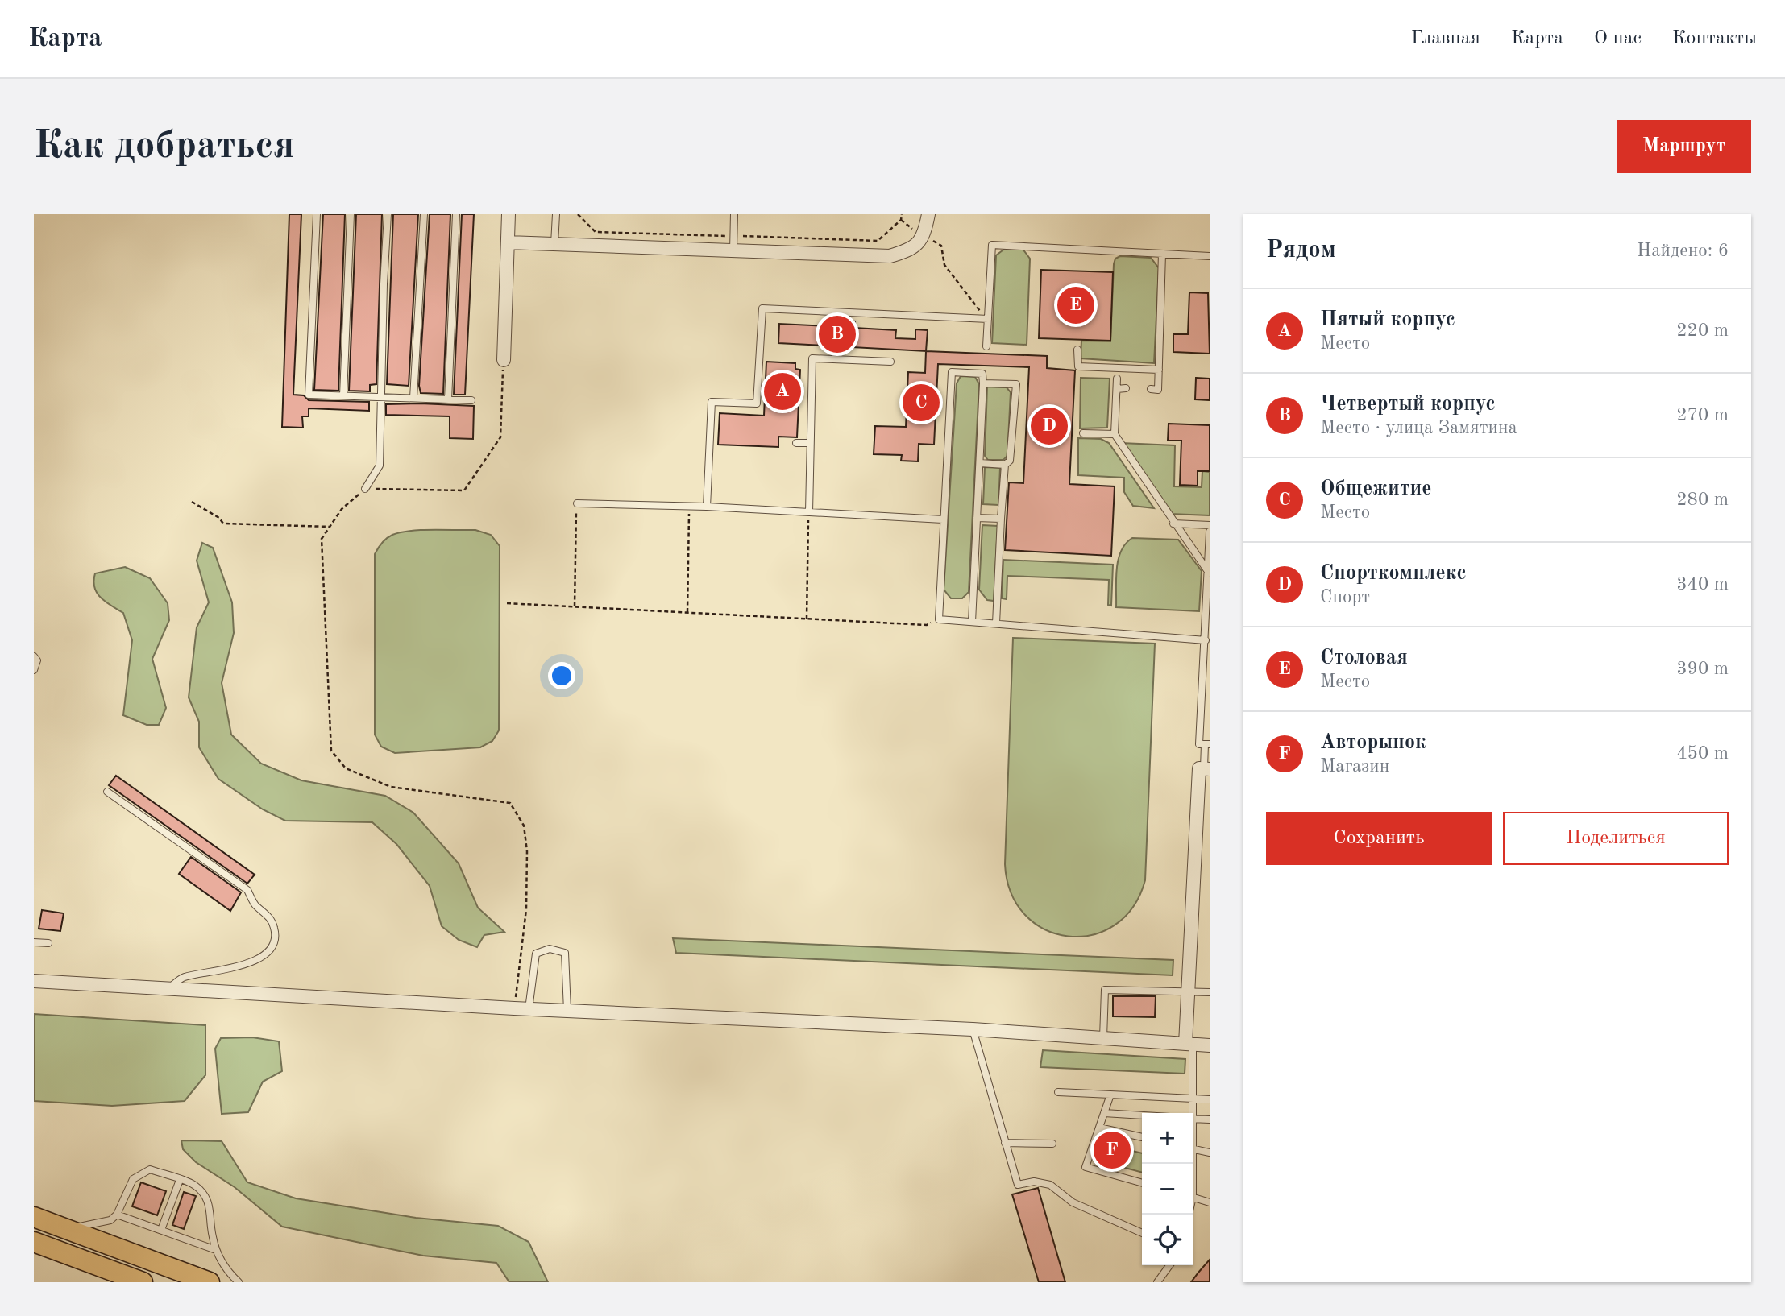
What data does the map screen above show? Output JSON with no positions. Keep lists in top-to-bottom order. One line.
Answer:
{"page":{"header":"Карта","nav":["Главная","Карта","О нас","Контакты"],"buttons":["Маршрут",["Сохранить","Поделиться"]],"title":"Как добраться","heading":["Рядом","Найдено: 6"],"pins":["E","B","A","C","D","F"],"list":[{"mark":"A","name":"Пятый корпус","note":"Место","value":"220 m"},{"mark":"B","name":"Четвертый корпус","note":"Место · улица Замятина","value":"270 m"},{"mark":"C","name":"Общежитие","note":"Место","value":"280 m"},{"mark":"D","name":"Спорткомплекс","note":"Спорт","value":"340 m"},{"mark":"E","name":"Столовая","note":"Место","value":"390 m"},{"mark":"F","name":"Авторынок","note":"Магазин","value":"450 m"}],"map_buttons":["+","−"]}}
